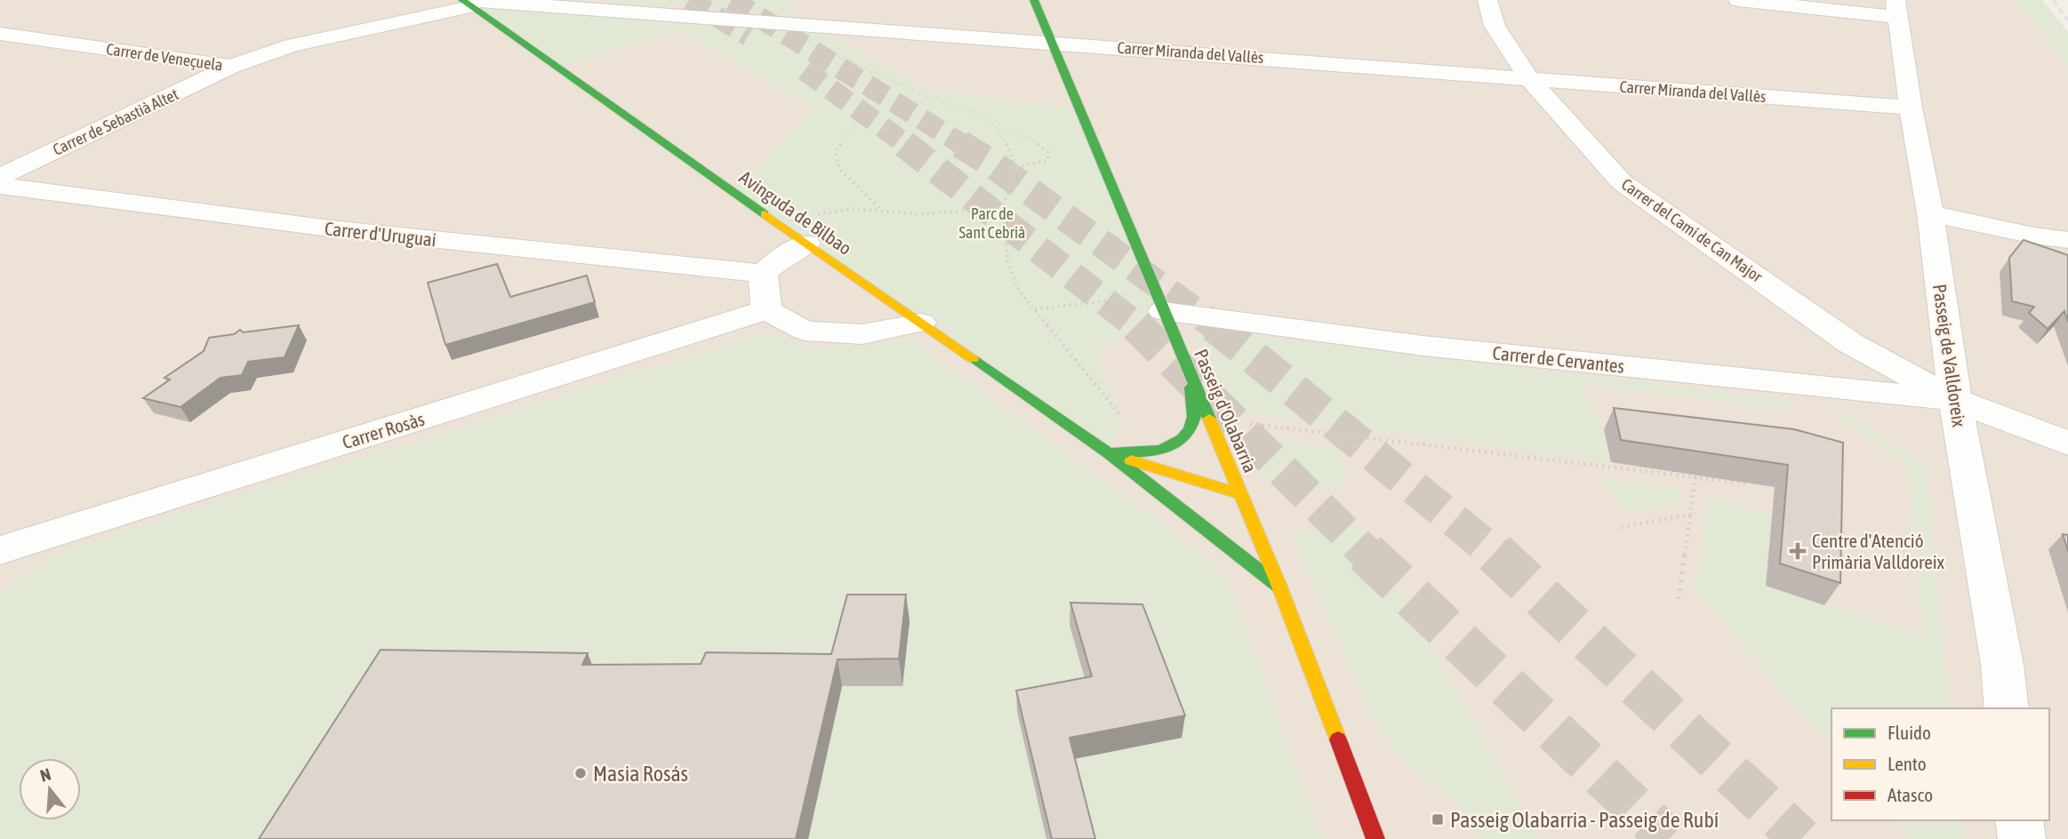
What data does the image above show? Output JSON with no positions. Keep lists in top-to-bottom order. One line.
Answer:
{"streets":{"street":["Carrer Miranda del Vallès","Carrer de Veneçuela","Carrer de Sebastià Altet","Avinguda de Bilbao","Carrer del Camí de Can Major","Carrer d'Uruguai","Passeig de Valldoreix","Carrer de Cervantes","Passeig d'Olabarria","Carrer Rosàs"]},"crossings":[["Carrer Miranda del Vallès","Carrer de Veneçuela"],["Carrer Miranda del Vallès","Avinguda de Bilbao"],["Carrer Miranda del Vallès","Carrer del Camí de Can Major"],["Carrer Miranda del Vallès","Passeig de Valldoreix"],["Carrer Miranda del Vallès","Passeig d'Olabarria"],["Carrer de Veneçuela","Carrer de Sebastià Altet"],["Carrer de Veneçuela","Avinguda de Bilbao"],["Carrer del Camí de Can Major","Passeig de Valldoreix"],["Carrer del Camí de Can Major","Carrer de Cervantes"],["Passeig de Valldoreix","Carrer de Cervantes"],["Carrer de Cervantes","Passeig d'Olabarria"]],"parks":["Parc de Sant Cebrià"],"places":{"health":["Centre d'Atenció Primària Valldoreix"],"other":["Masia Rosás"],"transit":["Passeig Olabarria - Passeig de Rubí"]},"legend":["Fluido","Lento","Atasco"],"north":"top"}
